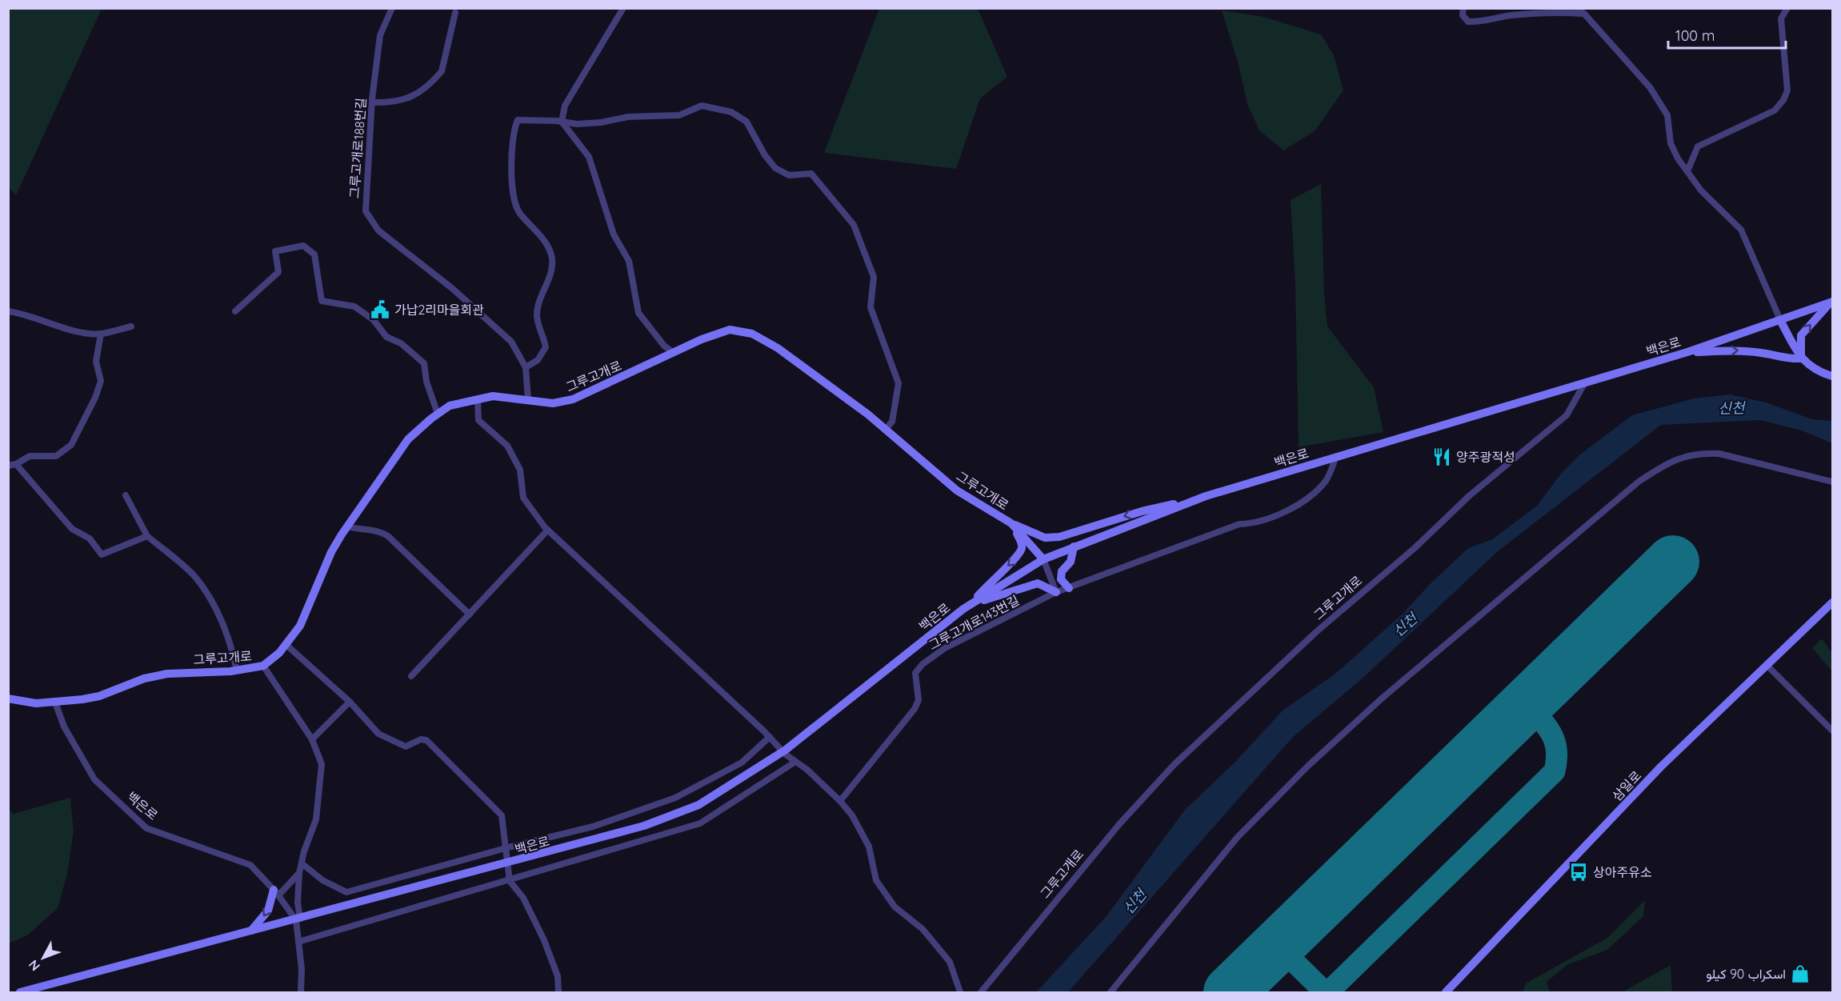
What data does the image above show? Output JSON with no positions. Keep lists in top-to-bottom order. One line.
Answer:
{"streets":{"main road":["백은로","그루고개로","삼일로"],"street":["그루고개로188번길","그루고개로143번길"]},"crossings":[["그루고개로188번길","그루고개로"],["백은로","그루고개로"]],"water":["신천"],"places":{"public building":["가납2리마을회관"],"restaurant":["양주광적성"],"bus stop":["상아주유소"],"shop":["اسكراب 90 كيلو"]},"scale_bar":"100 m","north":"bottom left"}
